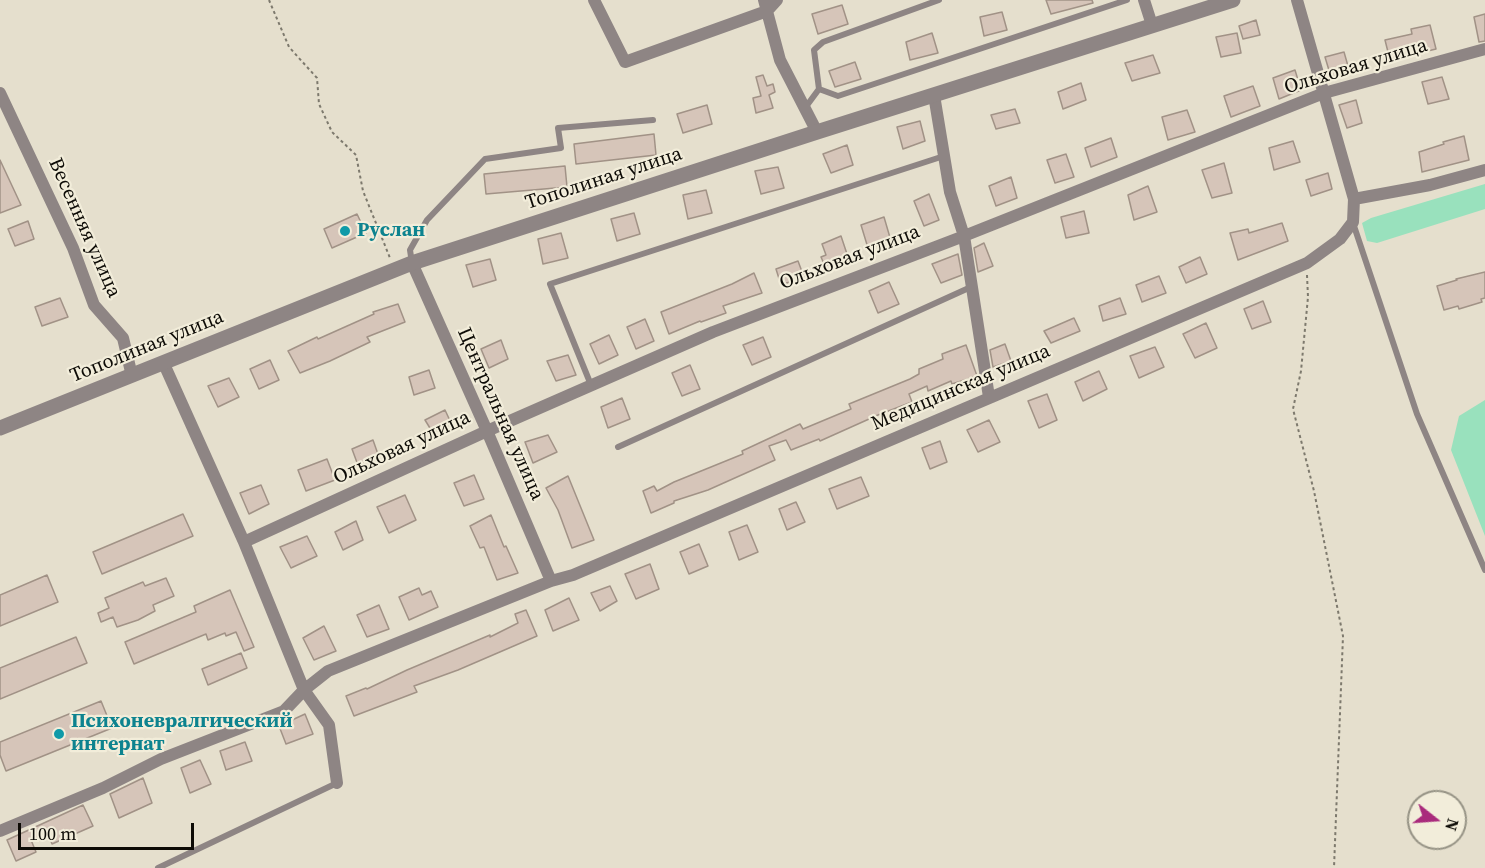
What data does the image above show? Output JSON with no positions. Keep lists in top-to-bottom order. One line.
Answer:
{"streets":{"street":["Ольховая улица","Тополиная улица","Весенняя улица","Медицинская улица","Центральная улица"]},"crossings":[["Ольховая улица","Центральная улица"],["Тополиная улица","Весенняя улица"],["Тополиная улица","Центральная улица"],["Медицинская улица","Центральная улица"]],"places":["Руслан","Психоневралгический интернат"],"scale_bar":"100 m","north":"right"}
